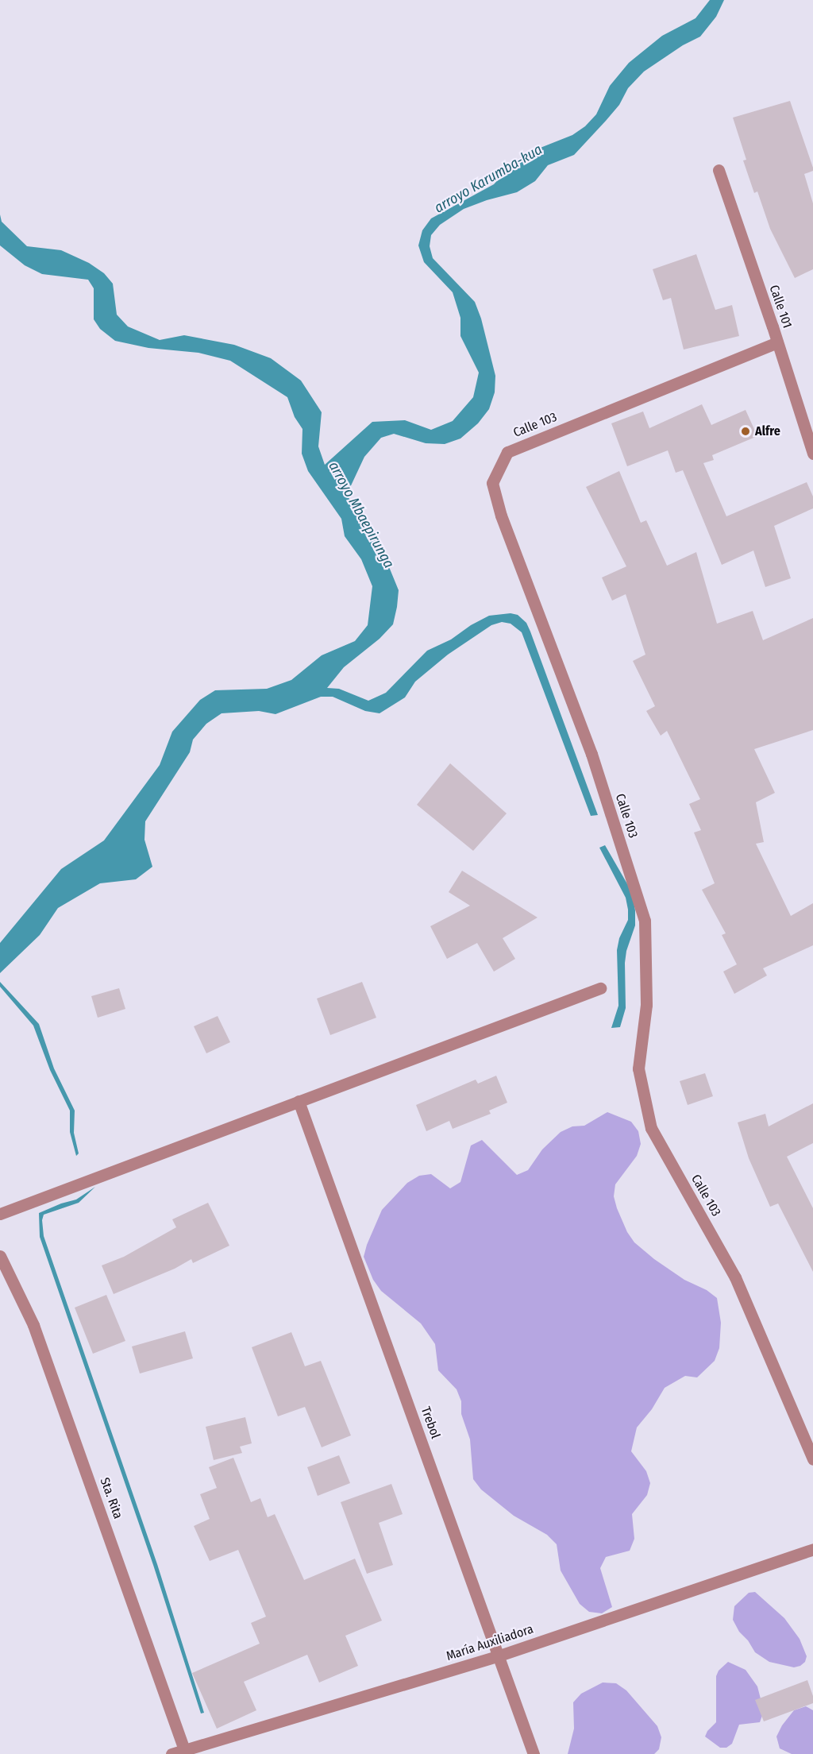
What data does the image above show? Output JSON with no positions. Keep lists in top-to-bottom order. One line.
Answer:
{"streets":{"street":["Calle 101","Calle 103","Trebol","Sta. Rita","María Auxiliadora"]},"crossings":[["Calle 101","Calle 103"],["Trebol","María Auxiliadora"],["Sta. Rita","María Auxiliadora"]],"water":["arroyo Karumba-kua","arroyo Mbaepirunga"],"places":["Alfre"]}
